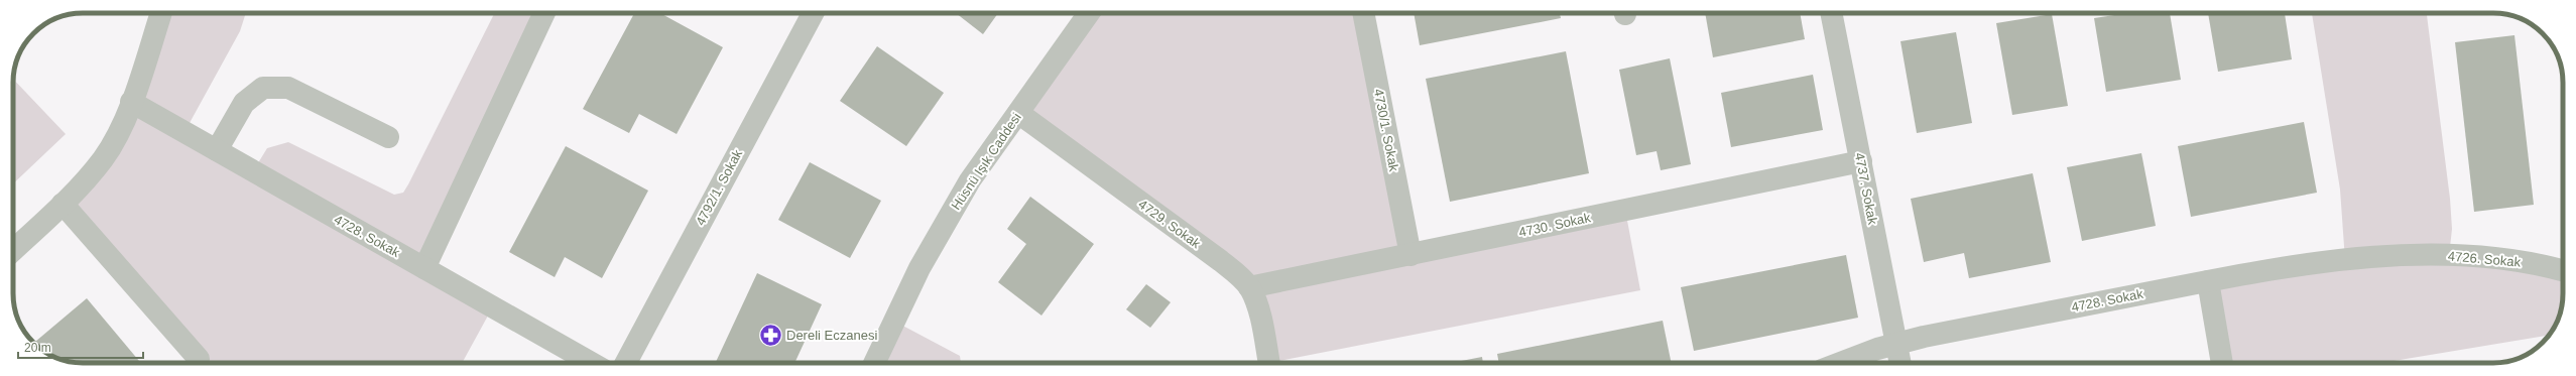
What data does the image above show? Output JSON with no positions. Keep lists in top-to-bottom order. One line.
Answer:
{"streets":{"street":["4730/1. Sokak","Hüsnü Işık Caddesi","4792/1. Sokak","4737. Sokak","4729. Sokak","4730. Sokak","4728. Sokak","4726. Sokak"]},"crossings":[["4730/1. Sokak","4730. Sokak"],["Hüsnü Işık Caddesi","4729. Sokak"],["4737. Sokak","4730. Sokak"],["4737. Sokak","4728. Sokak"],["4729. Sokak","4730. Sokak"],["4728. Sokak","4726. Sokak"]],"places":{"pharmacy":["Dereli Eczanesi"]},"scale_bar":"20 m"}
